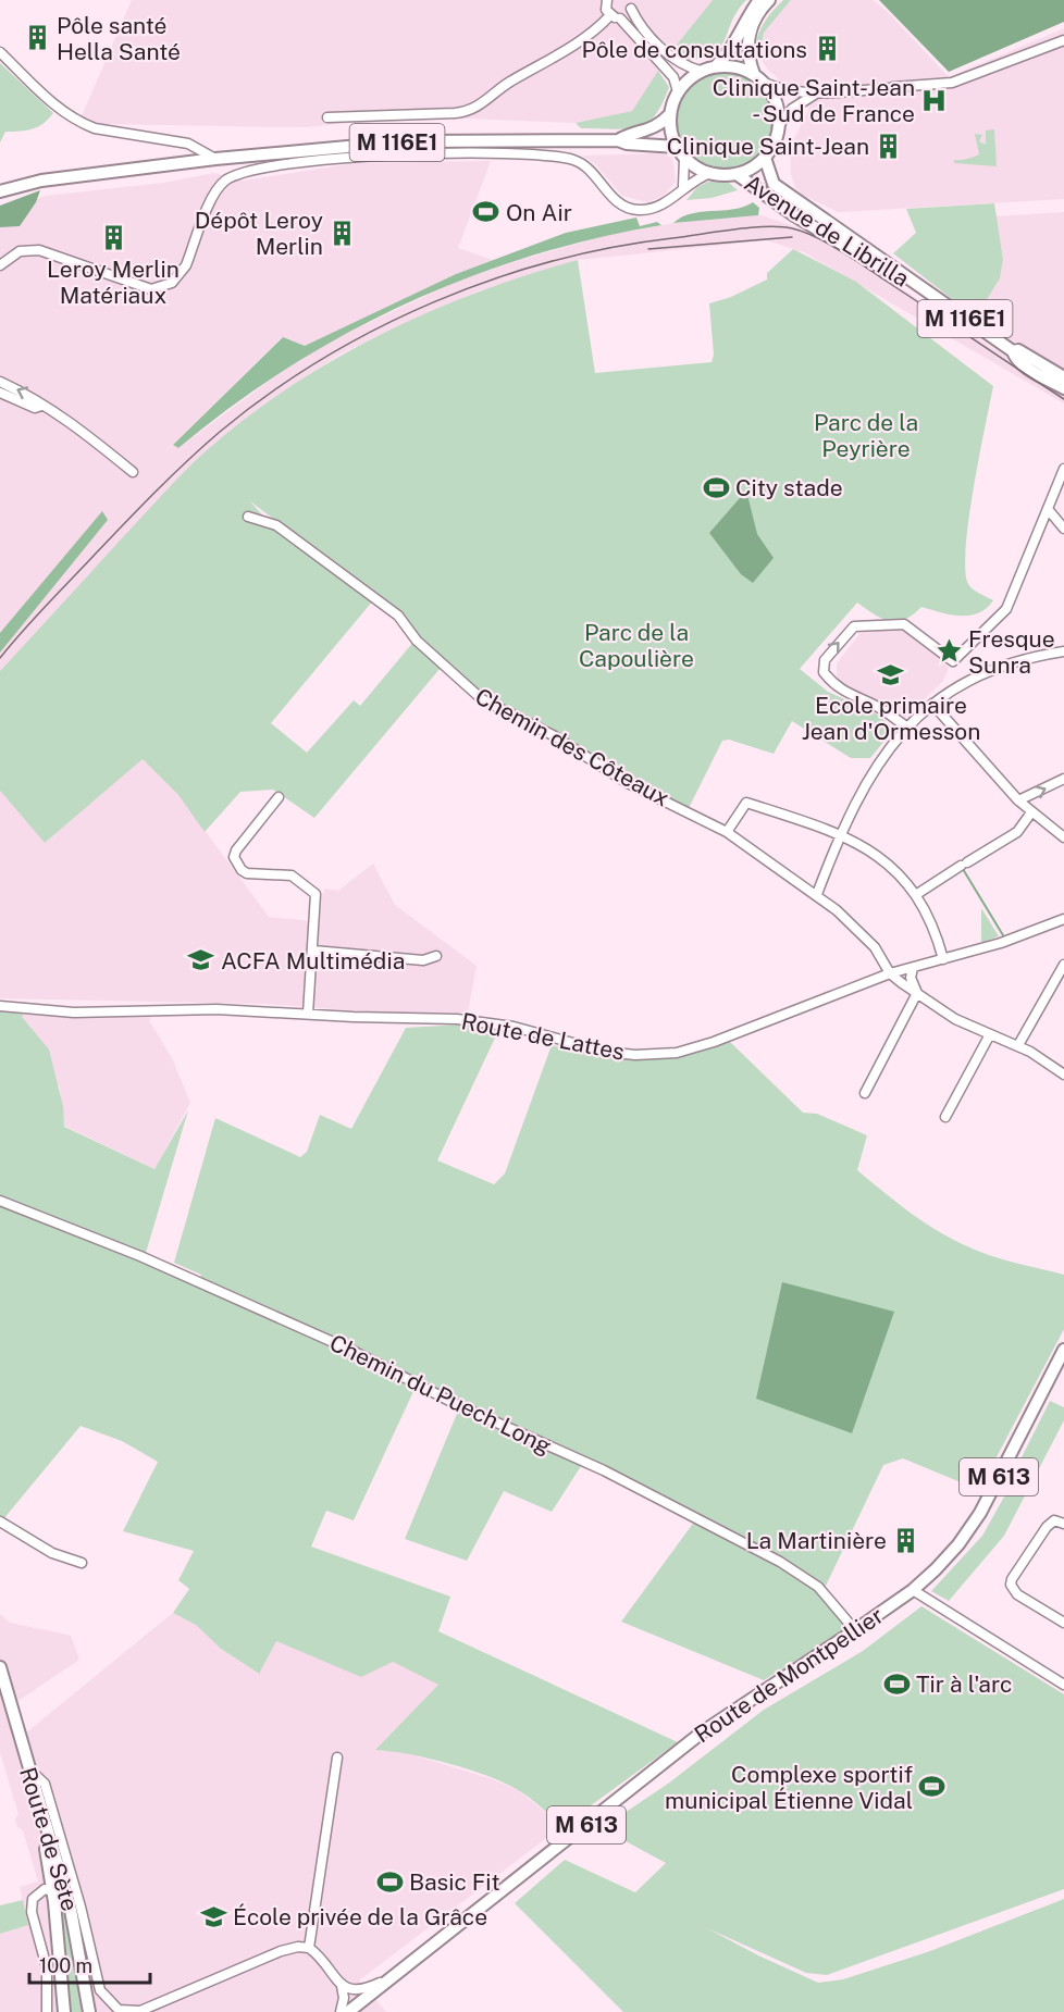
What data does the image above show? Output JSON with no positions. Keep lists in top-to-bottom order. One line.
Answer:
{"streets":{"main road":["M 116E1","Avenue de Librilla","M 613","Route de Montpellier","Route de Sète"],"street":["Chemin des Côteaux","Route de Lattes","Chemin du Puech Long"]},"crossings":[["M 116E1","Avenue de Librilla"],["Chemin des Côteaux","Route de Lattes"],["Chemin du Puech Long","Route de Montpellier"]],"parks":["Parc de la Peyrière","Parc de la Capoulière"],"places":{"building":["Pôle santé Hella Santé","Pôle de consultations","Clinique Saint-Jean","Dépôt Leroy Merlin","Leroy Merlin Matériaux","La Martinière"],"hospital":["Clinique Saint-Jean - Sud de France"],"sports":["On Air","City stade","Tir à l'arc","Complexe sportif municipal Étienne Vidal","Basic Fit"],"place":["Fresque Sunra"],"school or university":["Ecole primaire Jean d'Ormesson","ACFA Multimédia","École privée de la Grâce"]},"scale_bar":"100 m"}
